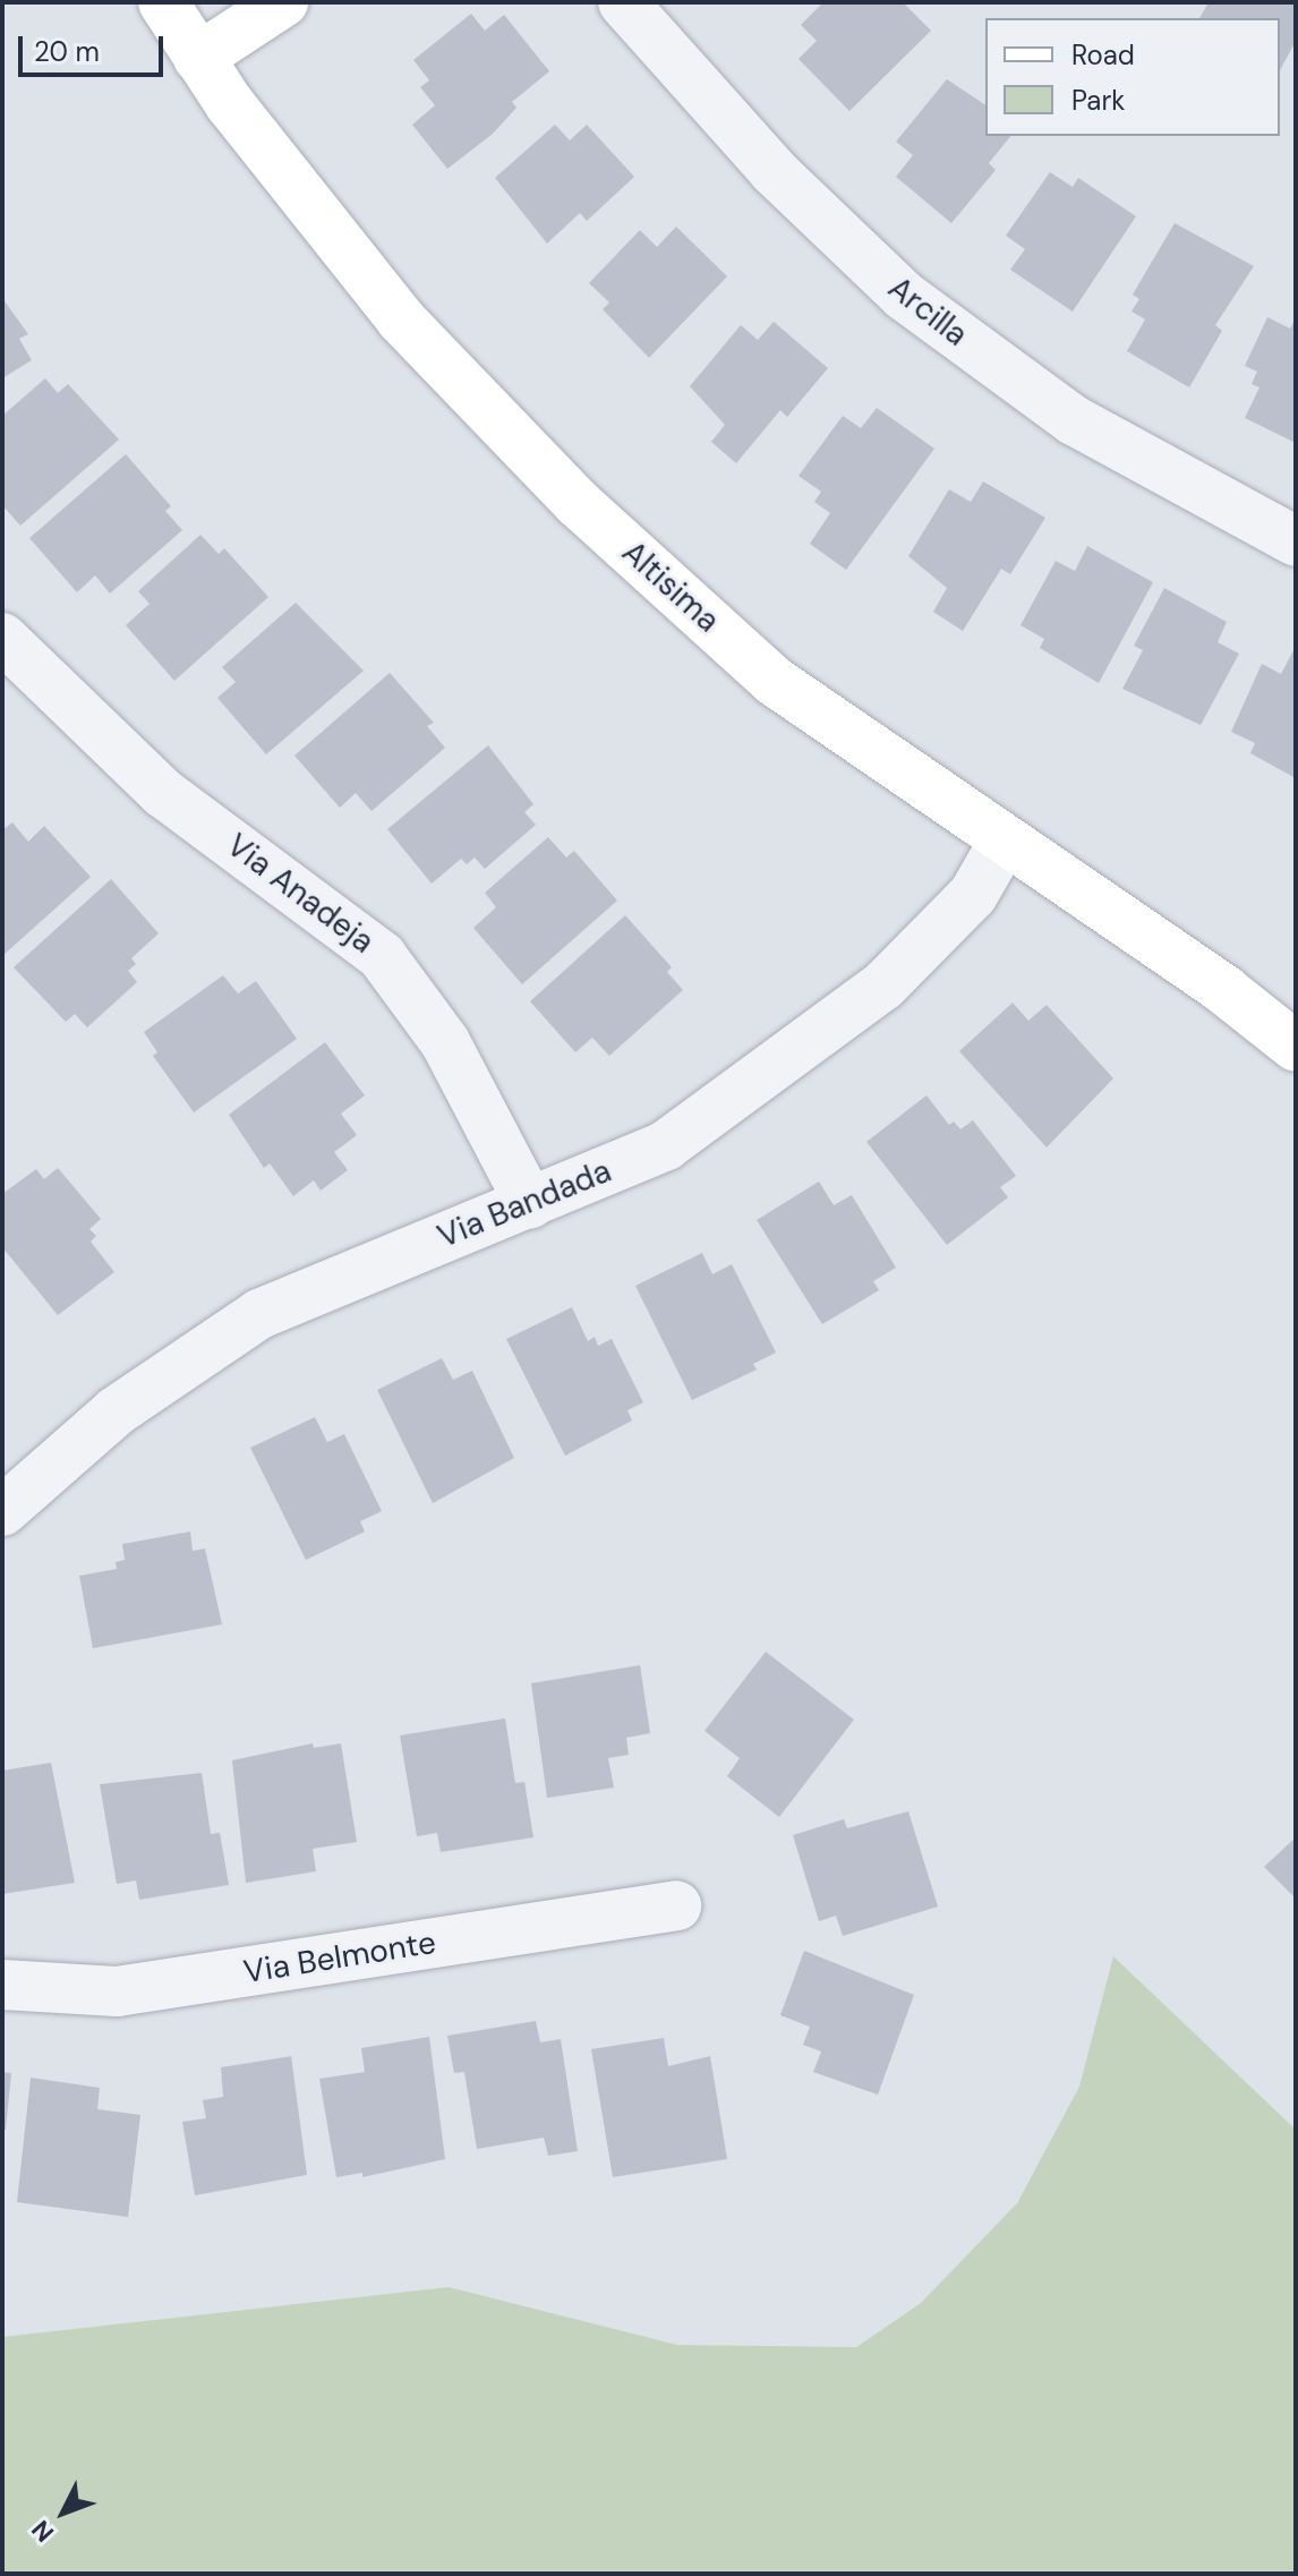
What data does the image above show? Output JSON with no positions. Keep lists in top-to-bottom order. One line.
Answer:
{"streets":{"street":["Arcilla","Altisima","Via Anadeja","Via Bandada","Via Belmonte"]},"crossings":[["Altisima","Via Bandada"],["Via Anadeja","Via Bandada"]],"legend":["Road","Park"],"scale_bar":"20 m","north":"bottom left"}
